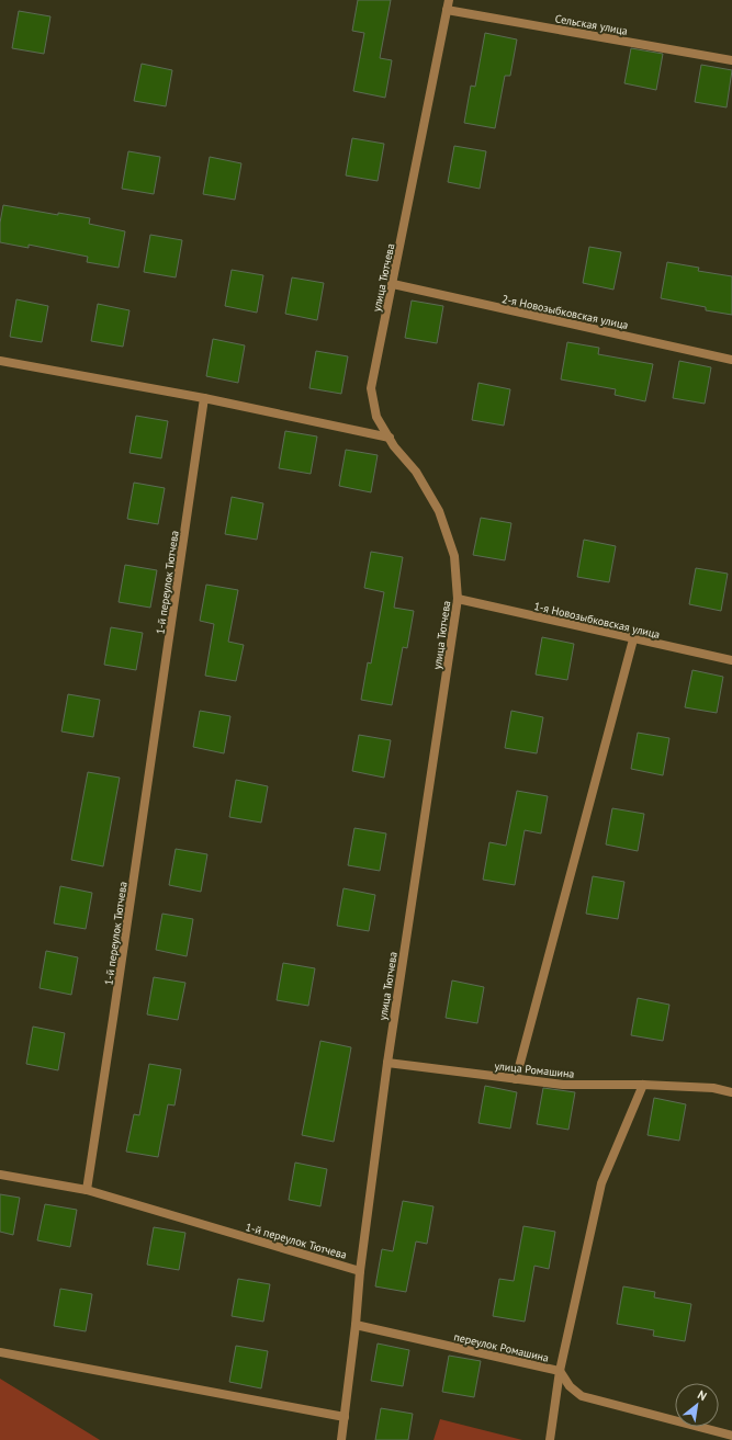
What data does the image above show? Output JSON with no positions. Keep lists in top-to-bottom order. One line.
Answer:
{"streets":{"street":["Сельская улица","улица Тютчева","2-я Новозыбковская улица","1-й переулок Тютчева","1-я Новозыбковская улица","улица Ромашина","переулок Ромашина"]},"crossings":[["Сельская улица","улица Тютчева"],["улица Тютчева","2-я Новозыбковская улица"],["улица Тютчева","1-й переулок Тютчева"],["улица Тютчева","1-я Новозыбковская улица"],["улица Тютчева","улица Ромашина"],["улица Тютчева","переулок Ромашина"]],"north":"top right"}
